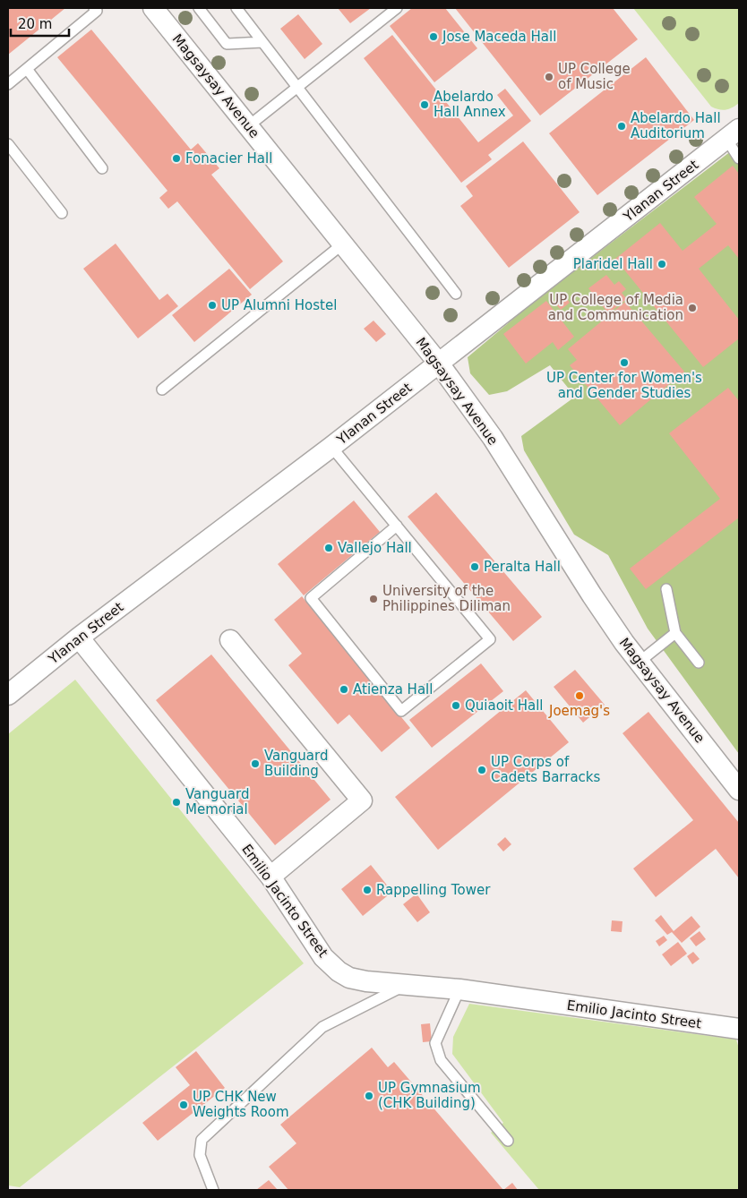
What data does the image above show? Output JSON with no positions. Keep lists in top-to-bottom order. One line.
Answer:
{"streets":{"street":["Magsaysay Avenue","Ylanan Street","Emilio Jacinto Street"]},"crossings":[["Magsaysay Avenue","Ylanan Street"],["Ylanan Street","Emilio Jacinto Street"]],"places":["Jose Maceda Hall","UP College of Music","Abelardo Hall Annex","Abelardo Hall Auditorium","Fonacier Hall","Plaridel Hall","UP Alumni Hostel","UP College of Media and Communication","UP Center for Women's and Gender Studies","Vallejo Hall","Peralta Hall","University of the Philippines Diliman","Atienza Hall","Joemag's","Quiaoit Hall","Vanguard Building","UP Corps of Cadets Barracks","Vanguard Memorial","Rappelling Tower","UP Gymnasium (CHK Building)","UP CHK New Weights Room"],"scale_bar":"20 m"}
